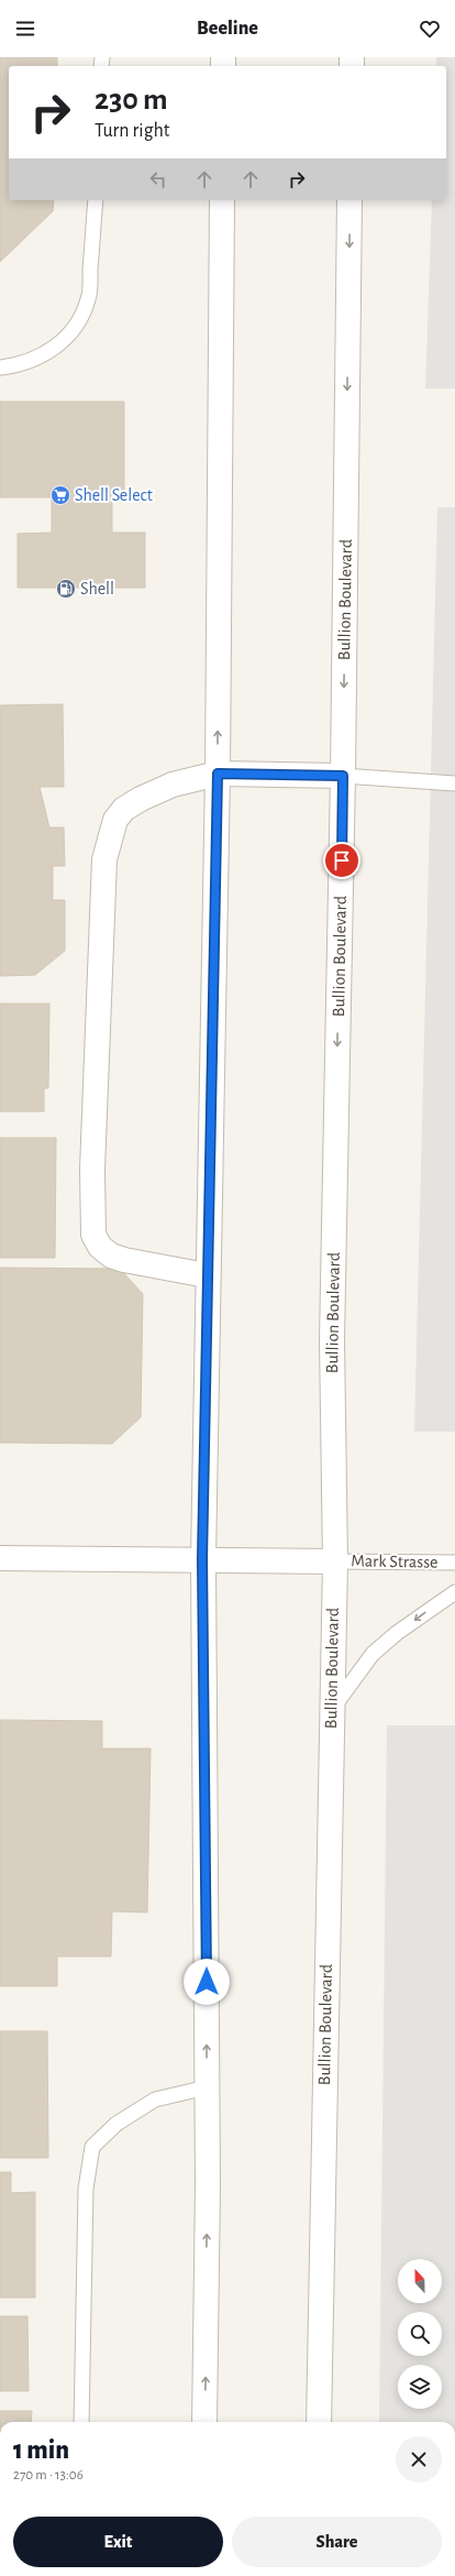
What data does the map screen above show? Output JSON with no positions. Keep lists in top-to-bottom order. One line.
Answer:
{"streets":{"street":["Bullion Boulevard"],"lane":["Mark Strasse"]},"crossings":[["Bullion Boulevard","Mark Strasse"]],"places":{"supermarket":["Shell Select"],"fuel station":["Shell"]},"north":"top","page":{"header":"Beeline","turn":["230 m","Turn right"],"heading":["1 min","270 m · 13:06"],"buttons":["Exit","Share"]}}
